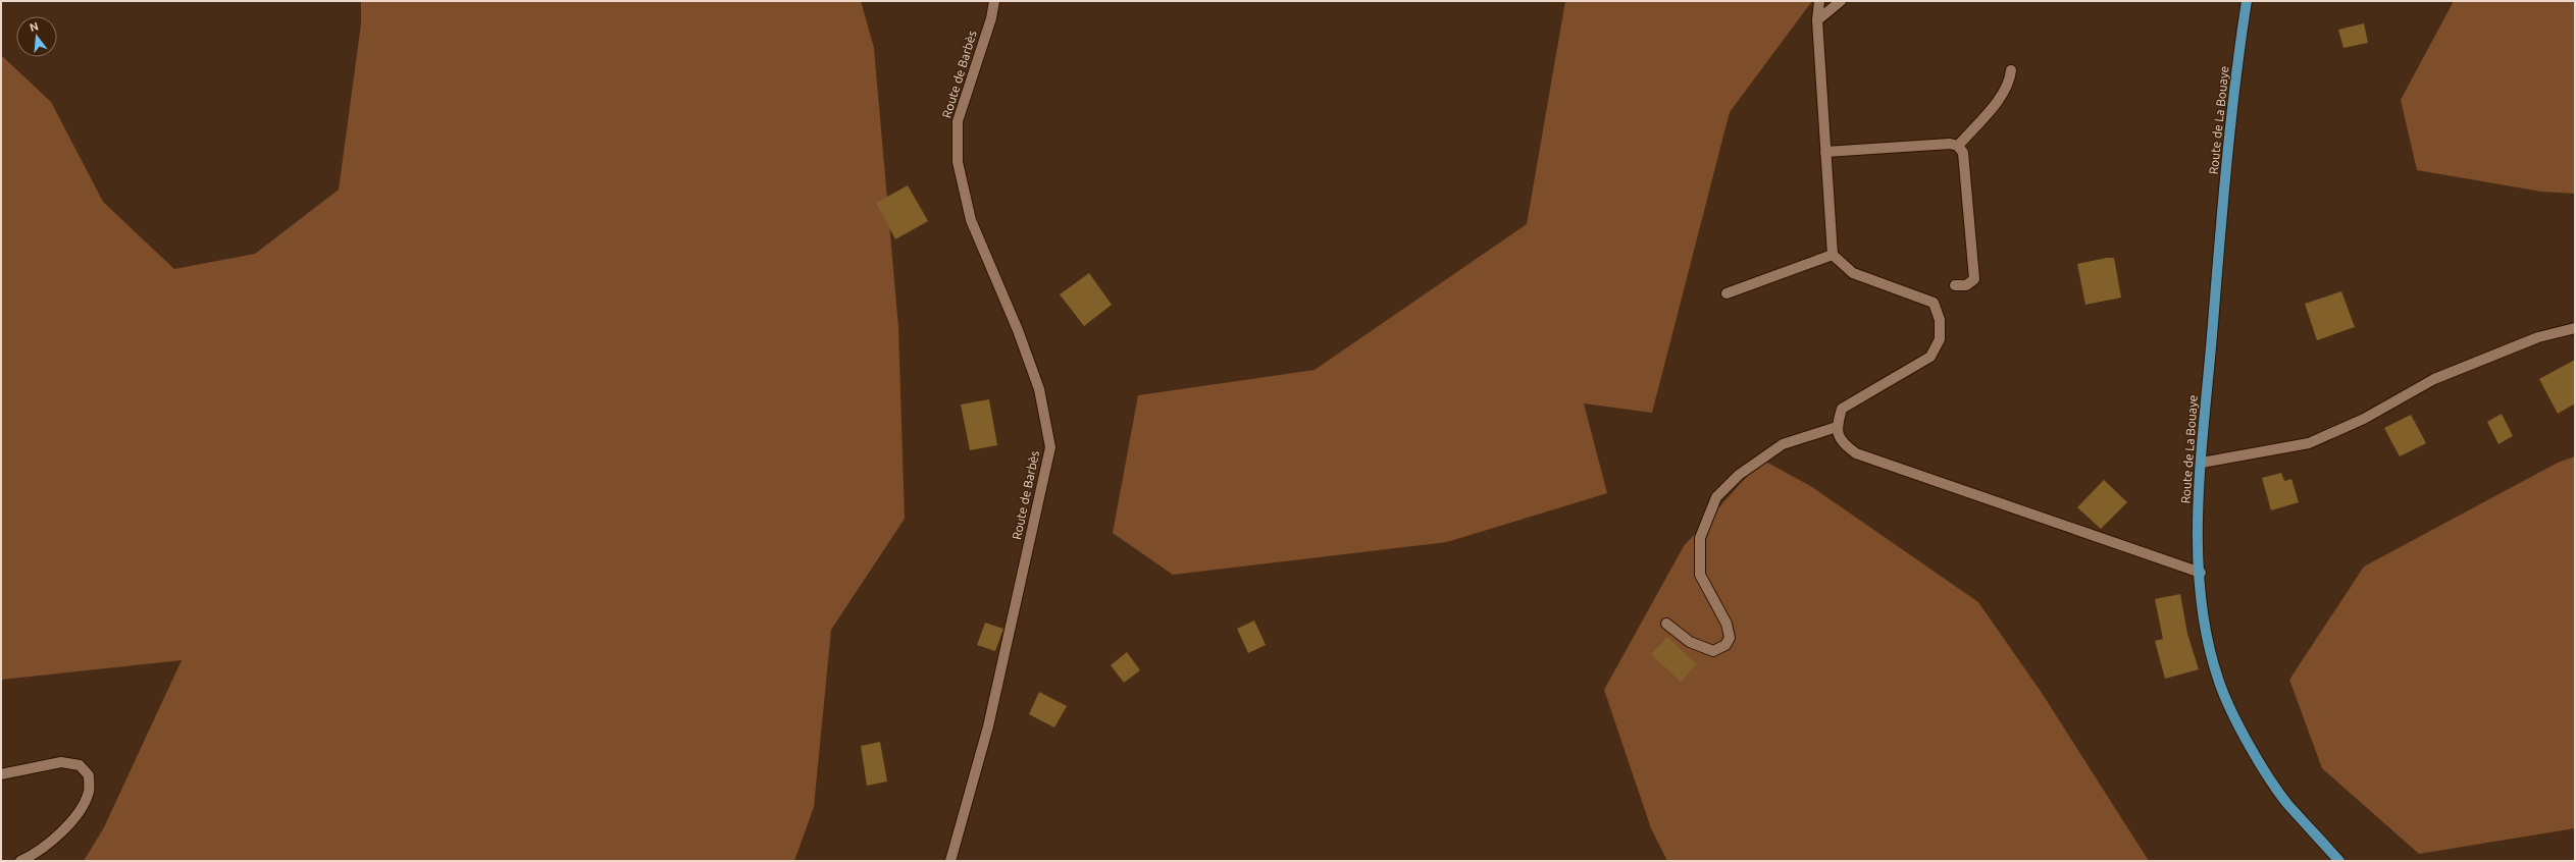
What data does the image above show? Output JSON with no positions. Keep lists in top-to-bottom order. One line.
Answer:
{"streets":{"main road":["Route de La Bouaye"],"street":["Route de Barbès"]},"north":"top"}
